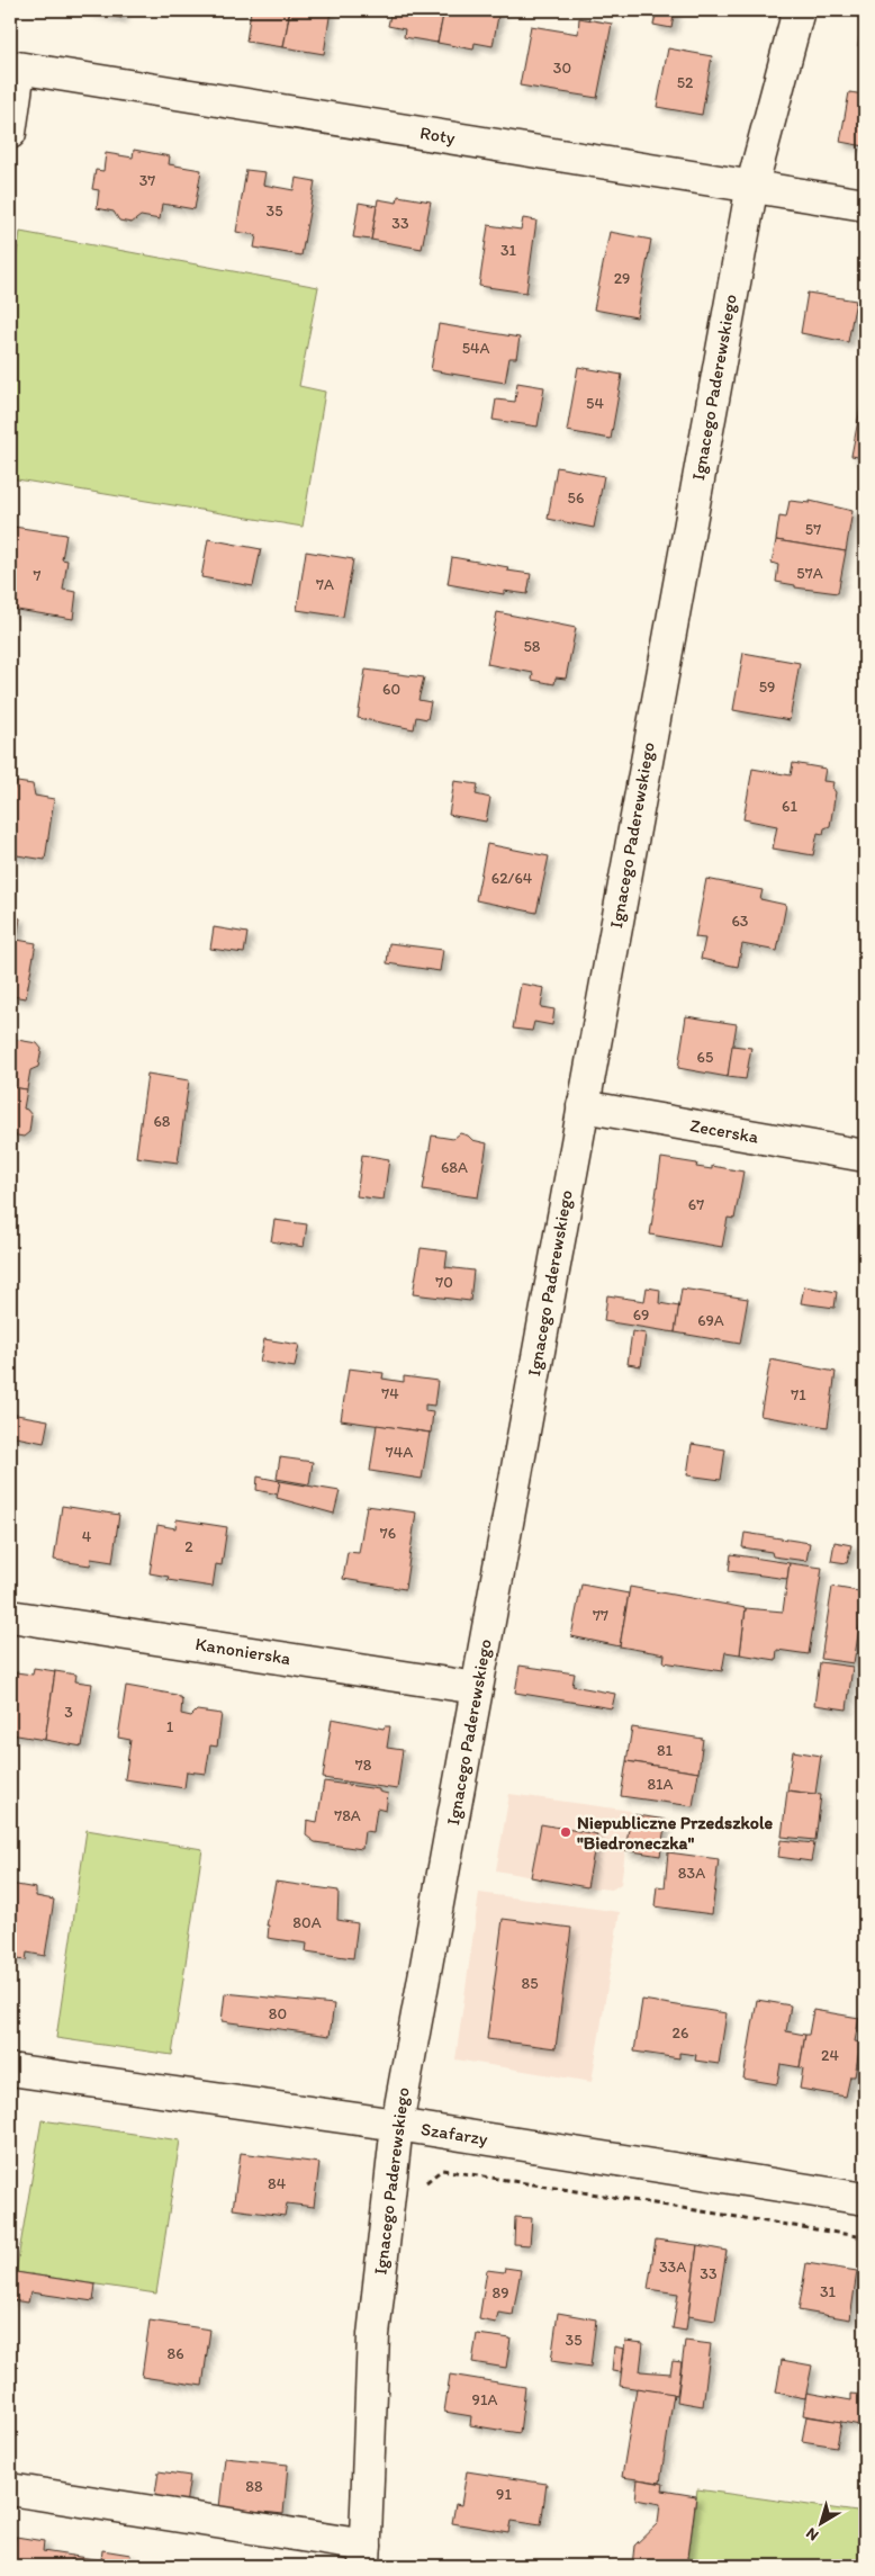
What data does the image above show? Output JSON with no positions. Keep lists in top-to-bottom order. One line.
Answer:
{"streets":{"street":["Roty","Ignacego Paderewskiego","Zecerska","Kanonierska","Szafarzy"]},"crossings":[["Roty","Ignacego Paderewskiego"],["Ignacego Paderewskiego","Zecerska"],["Ignacego Paderewskiego","Kanonierska"],["Ignacego Paderewskiego","Szafarzy"]],"places":["Niepubliczne Przedszkole \"Biedroneczka\""],"house_numbers":["30","52","37","35","33","31","29","54A","54","56","57","57A","7","7A","58","59","60","61","62/64","63","65","68","68A","67","70","69","69A","74","71","74A","76","4","2","77","3","1","81","78","81A","78A","83A","80A","85","80","26","24","84","33A","33","31","89","35","86","91A","88","91"],"north":"bottom left"}
